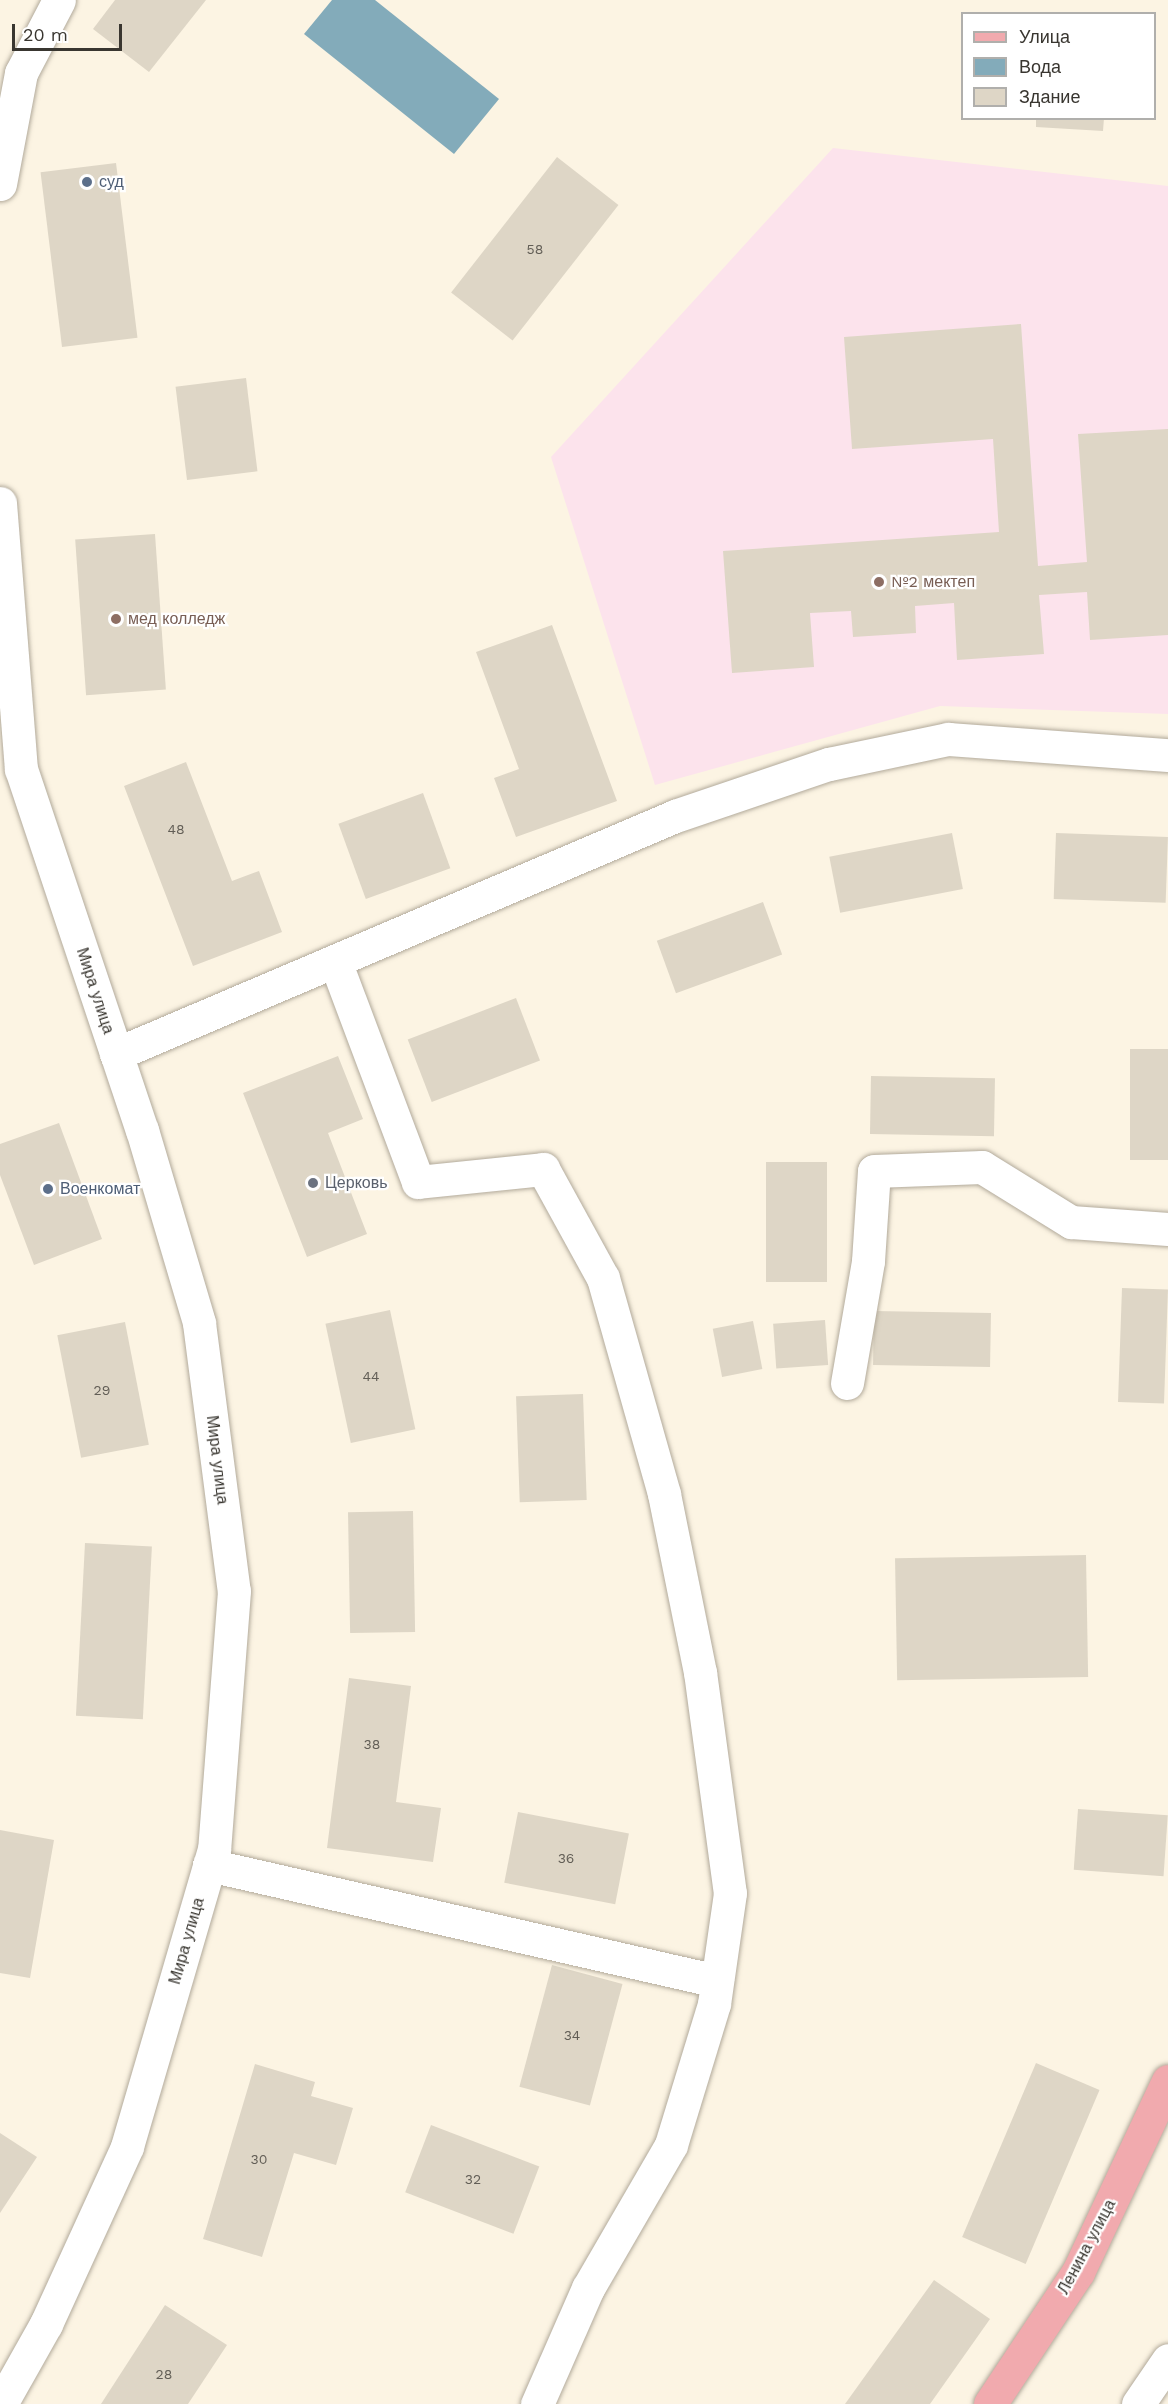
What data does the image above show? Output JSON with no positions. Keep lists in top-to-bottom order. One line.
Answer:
{"streets":{"main road":["Ленина улица"],"street":["Мира улица"]},"places":["суд","№2 мектеп","мед колледж","Церковь","Военкомат"],"house_numbers":["58","48","44","29","38","36","34","30","32","28"],"legend":["Улица","Вода","Здание"],"scale_bar":"20 m"}
